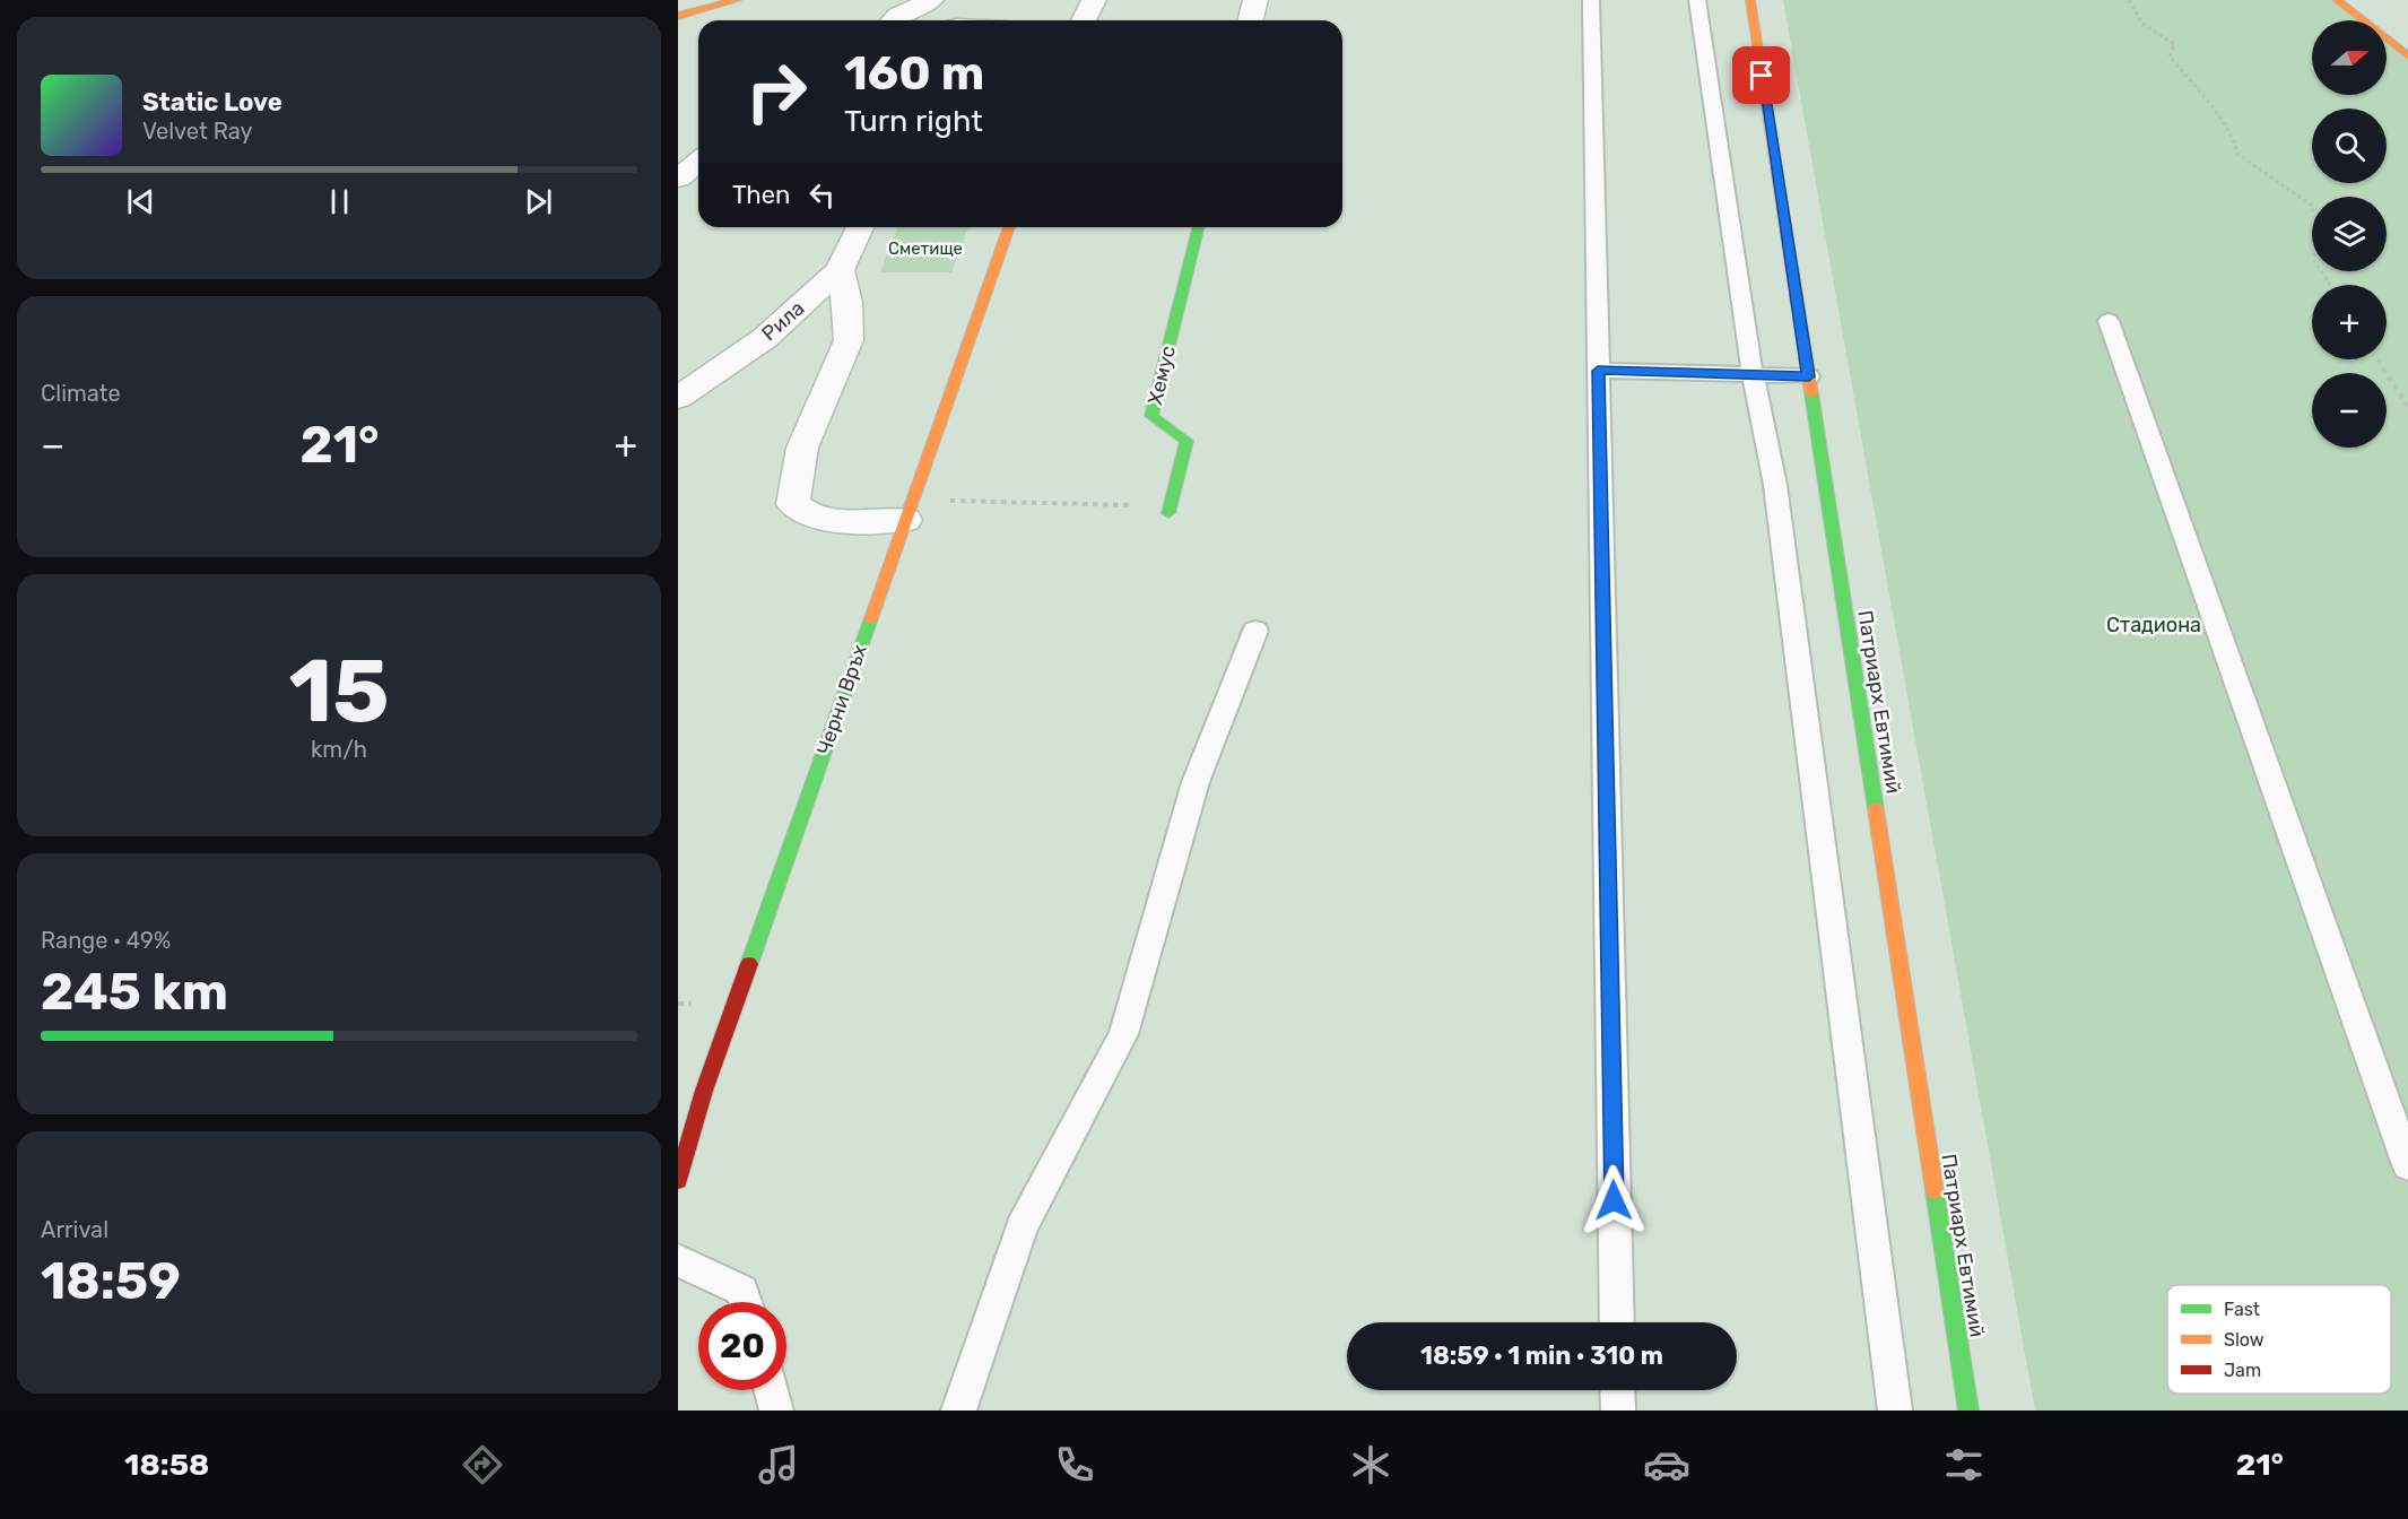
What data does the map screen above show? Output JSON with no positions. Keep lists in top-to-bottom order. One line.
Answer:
{"streets":{"street":["Рила","Хемус","Черни Връх","Патриарх Евтимий"]},"parks":["Сметище","Стадиона"],"legend":["Fast","Slow","Jam"],"north":"right","page":{"map_buttons":["+","−"],"turn":["160 m","Turn right"],"song":["Static Love","Velvet Ray"],"then":"Then","tile":["Climate",["15","km/h"],["Range · 49%","245 km"],["Arrival","18:59"]],"heat":["−","21°","+"],"limit":"20","trip":"18:59 · 1 min · 310 m","tabs":["18:58","21°"]}}
